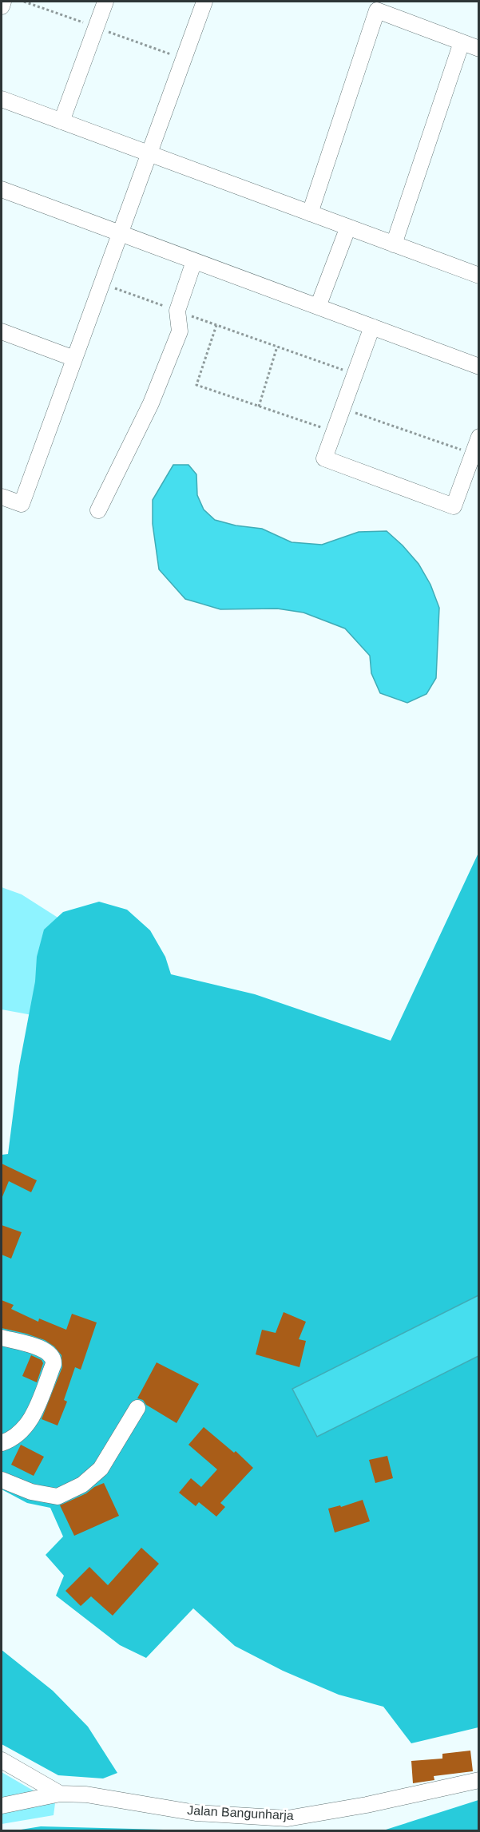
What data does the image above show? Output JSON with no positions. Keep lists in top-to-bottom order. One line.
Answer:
{"streets":{"street":["Jalan Bangunharja"]}}
